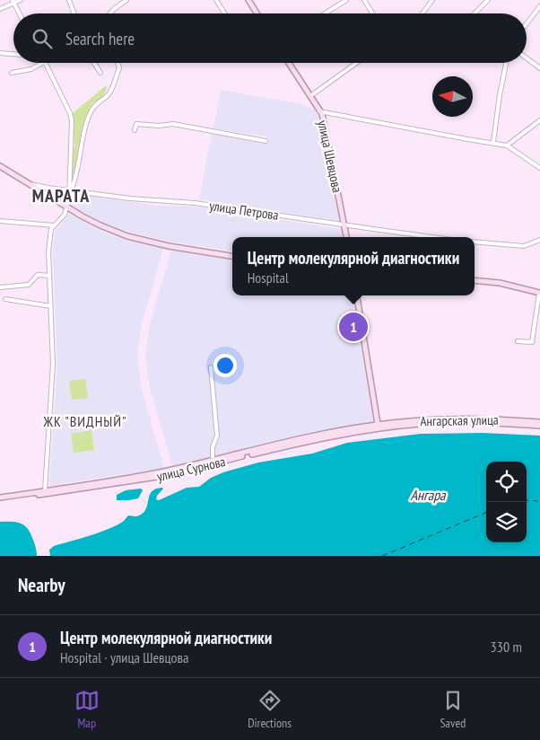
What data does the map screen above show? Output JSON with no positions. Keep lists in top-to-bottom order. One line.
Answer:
{"streets":{"main road":["улица Шевцова","Ангарская улица","улица Сурнова"],"street":["улица Петрова"]},"crossings":[["улица Шевцова","улица Петрова"],["Ангарская улица","улица Сурнова"]],"districts":["МАРАТА","ЖК \"ВИДНЫЙ\""],"water":["Ангара"],"north":"left","page":{"search":"Search here","popup":["Центр молекулярной диагностики","Hospital"],"pins":"1","heading":"Nearby","list":[{"mark":"1","name":"Центр молекулярной диагностики","note":"Hospital · улица Шевцова","value":"330 m"}],"nav":["Map","Directions","Saved"]}}
